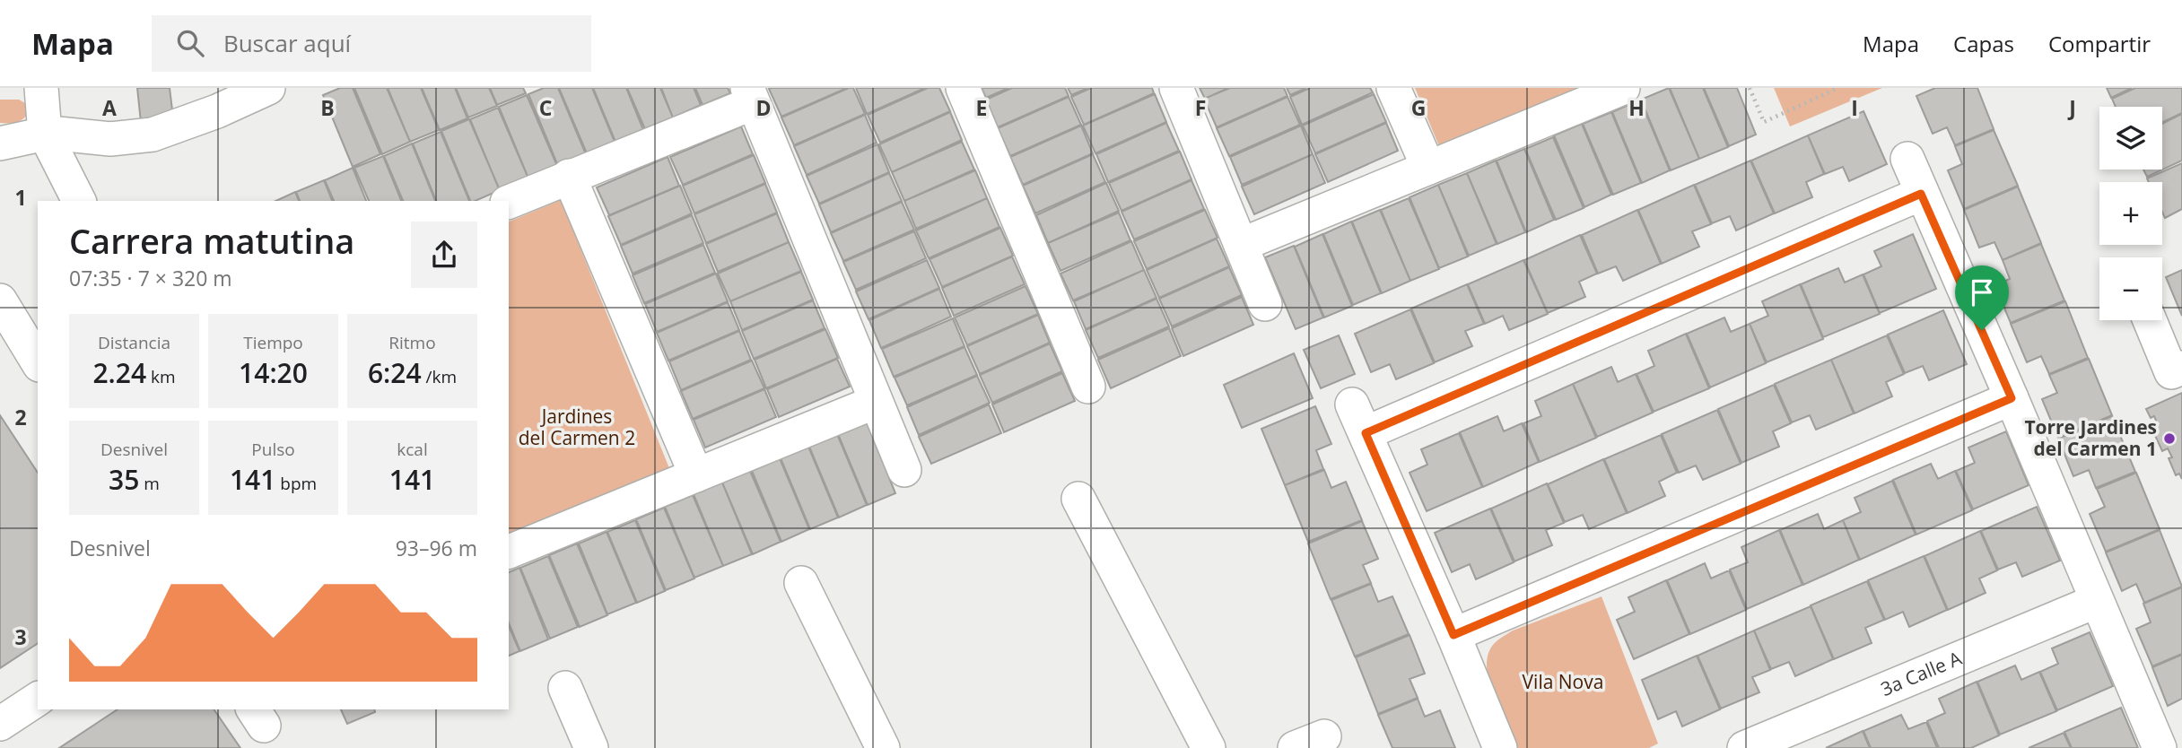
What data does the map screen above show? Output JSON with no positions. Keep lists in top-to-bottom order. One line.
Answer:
{"streets":{"street":["3a Calle A"]},"parks":["Jardines del Carmen 2","Vila Nova"],"places":["Torre Jardines del Carmen 1"],"page":{"header":"Mapa","search":"Buscar aquí","nav":["Mapa","Capas","Compartir"],"map_buttons":["+","−"],"heading":["Carrera matutina","07:35 · 7 × 320 m"],"stats":[["Distancia","2.24 km"],["Tiempo","14:20"],["Ritmo","6:24 /km"],["Desnivel","35 m"],["Pulso","141 bpm"],["kcal","141"]],"chart":["Desnivel","93–96 m"]},"grid":{"columns":["A","B","C","D","E","F","G","H","I","J"],"rows":["1","2","3"]}}
